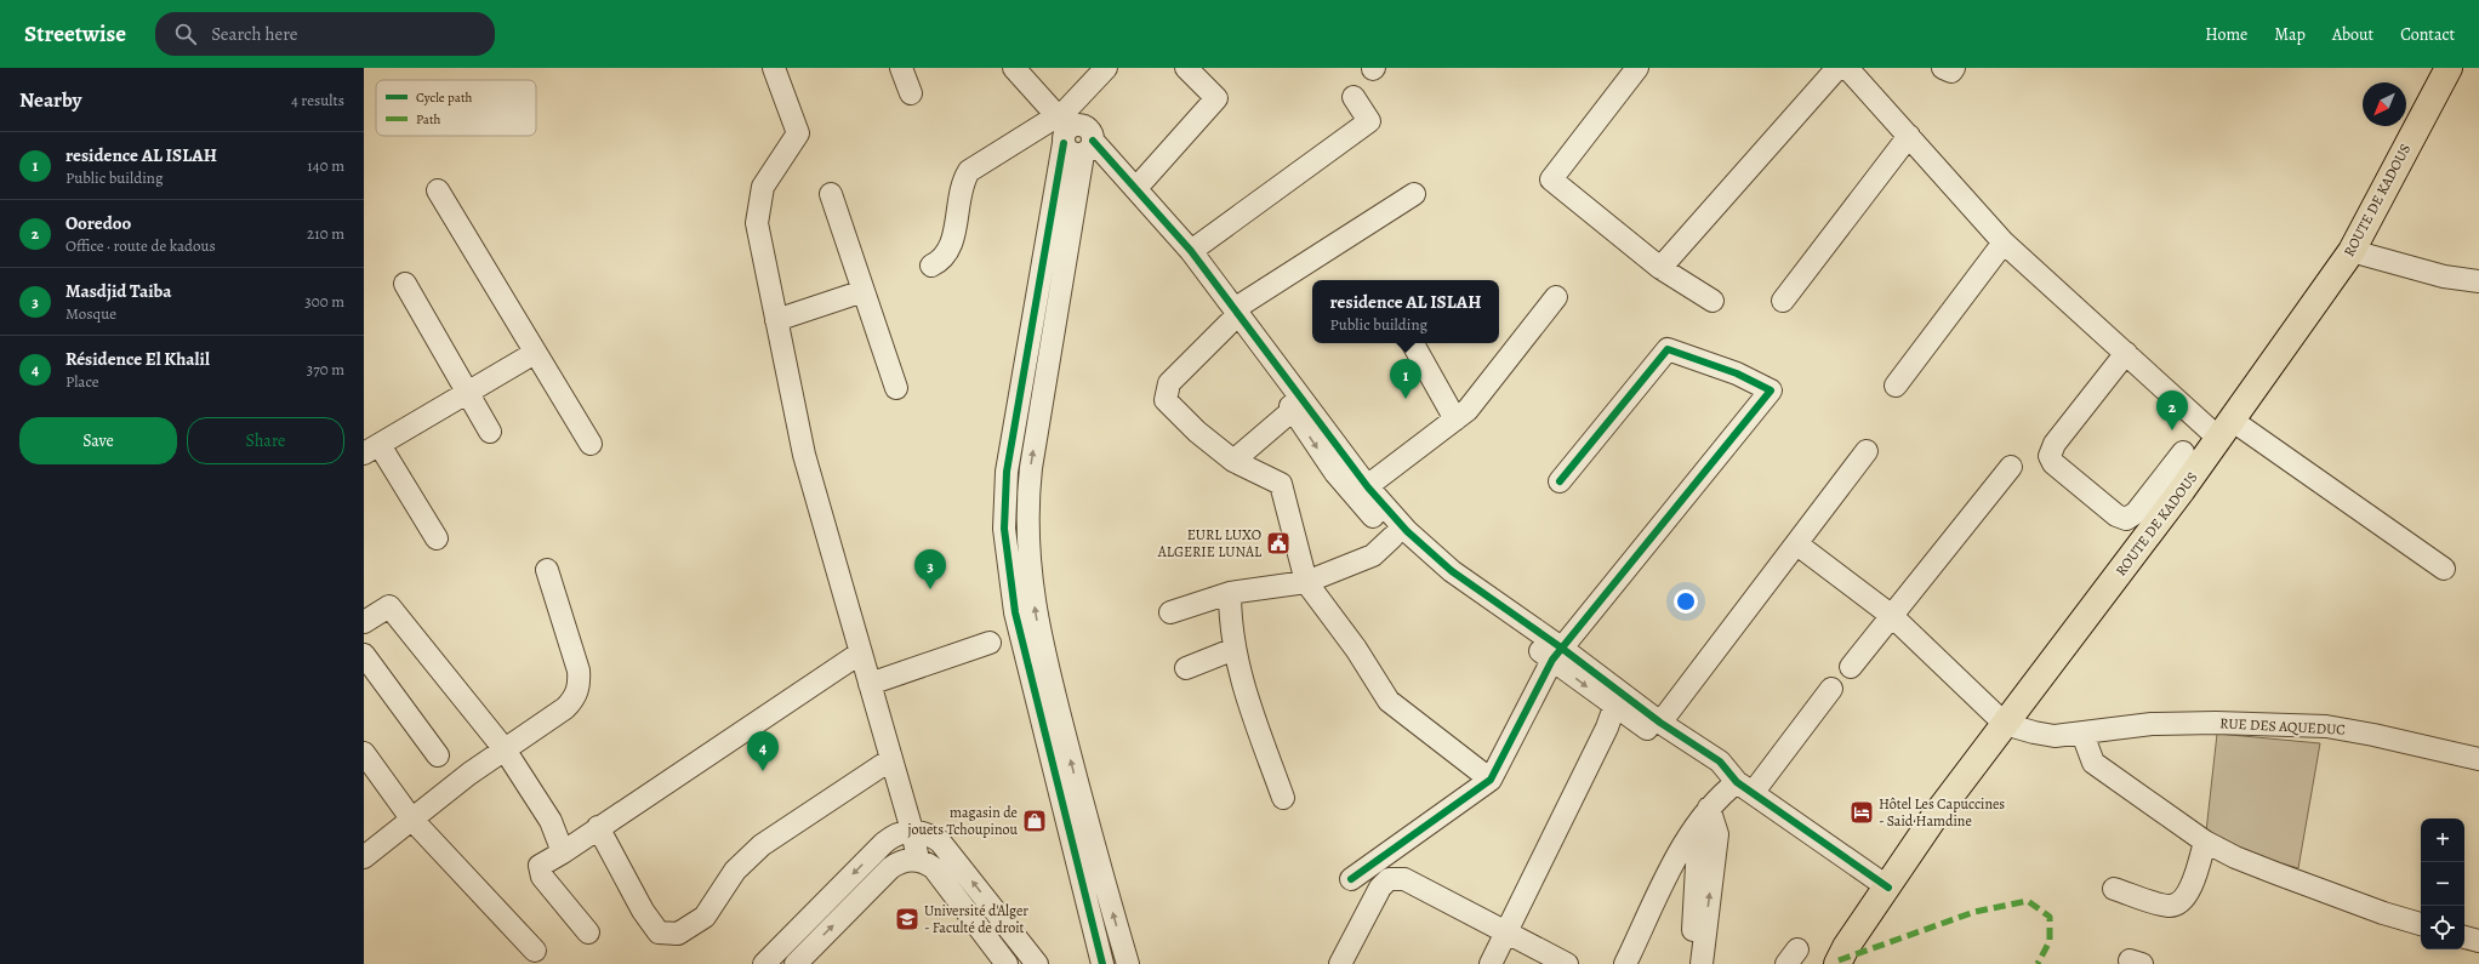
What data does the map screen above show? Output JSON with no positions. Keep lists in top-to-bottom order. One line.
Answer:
{"streets":{"main road":["ROUTE DE KADOUS"],"street":["RUE DES AQUEDUC"]},"crossings":[["ROUTE DE KADOUS","RUE DES AQUEDUC"]],"places":{"public building":["EURL LUXO ALGERIE LUNAL"],"hotel":["Hôtel Les Capuccines - Said Hamdine"],"shop":["magasin de jouets Tchoupinou"],"school or university":["Université d'Alger - Faculté de droit"]},"legend":["Cycle path","Path"],"north":"bottom left","page":{"header":"Streetwise","search":"Search here","nav":["Home","Map","About","Contact"],"heading":["Nearby","4 results"],"list":[{"mark":"1","name":"residence AL ISLAH","note":"Public building","value":"140 m"},{"mark":"2","name":"Ooredoo","note":"Office · route de kadous","value":"210 m"},{"mark":"3","name":"Masdjid Taiba","note":"Mosque","value":"300 m"},{"mark":"4","name":"Résidence El Khalil","note":"Place","value":"370 m"}],"popup":["residence AL ISLAH","Public building"],"pins":["1","2","3","4"],"buttons":["Save","Share"],"map_buttons":["+","−"]}}
